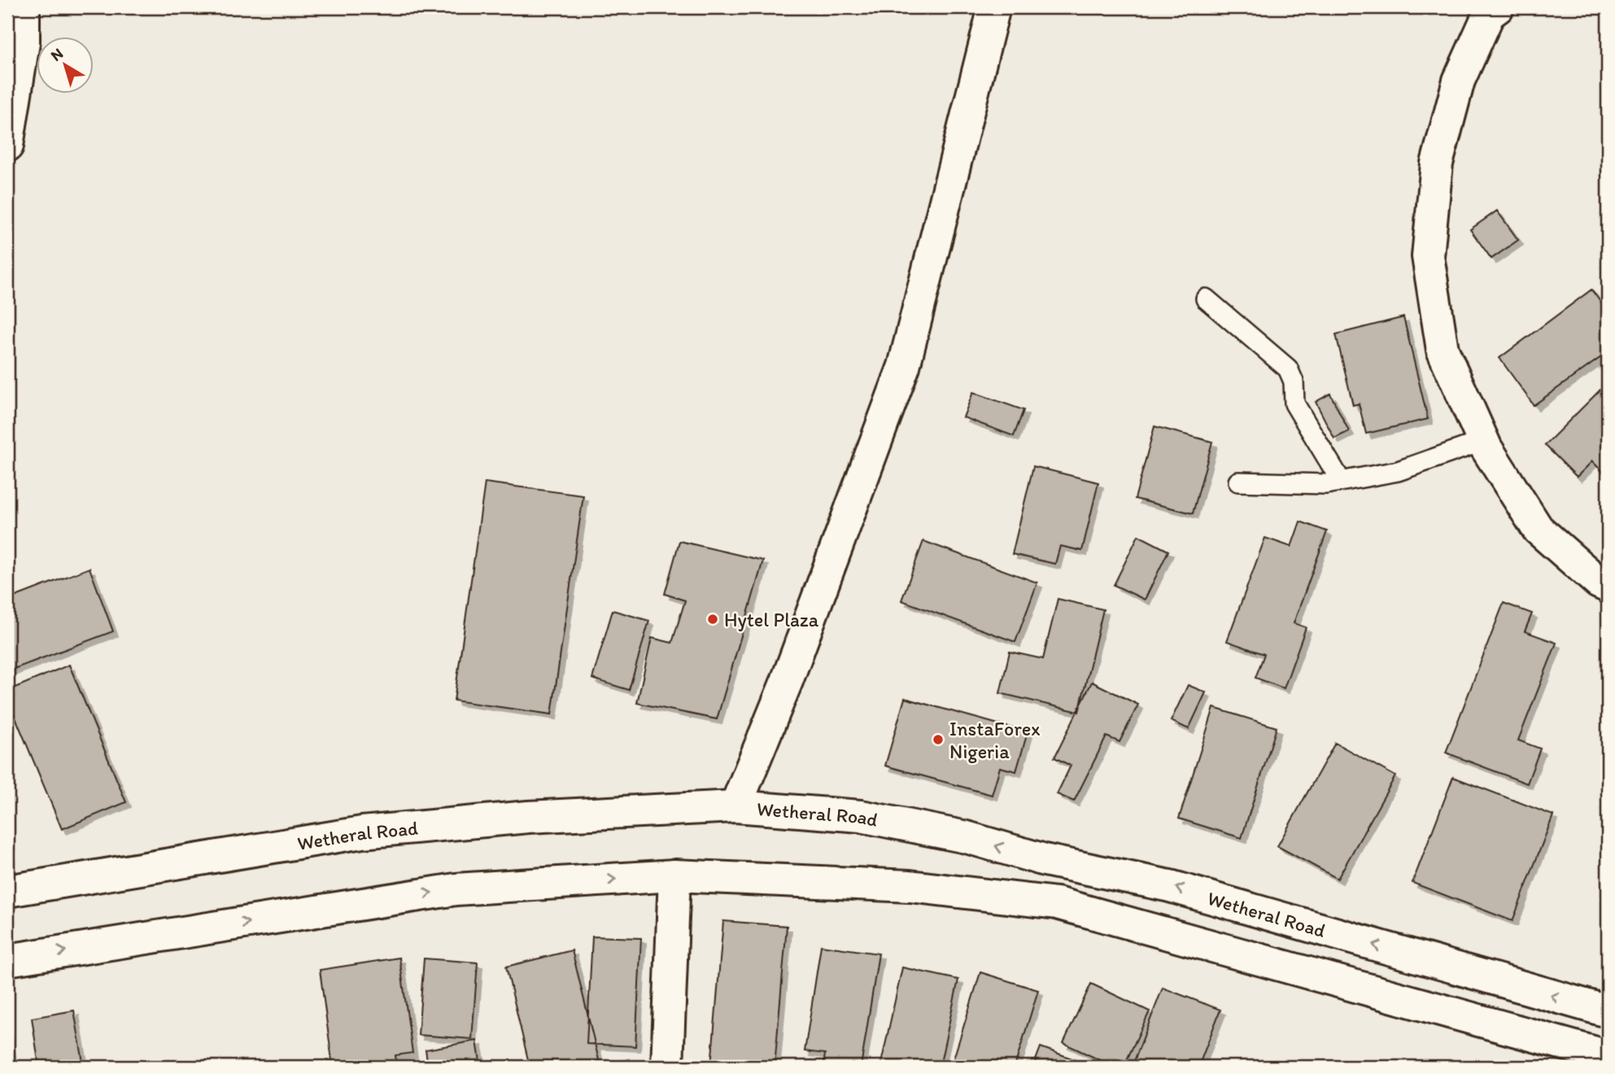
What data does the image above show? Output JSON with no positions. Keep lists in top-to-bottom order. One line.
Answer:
{"streets":{"main road":["Wetheral Road"]},"places":["Hytel Plaza","InstaForex Nigeria"],"north":"top left"}
